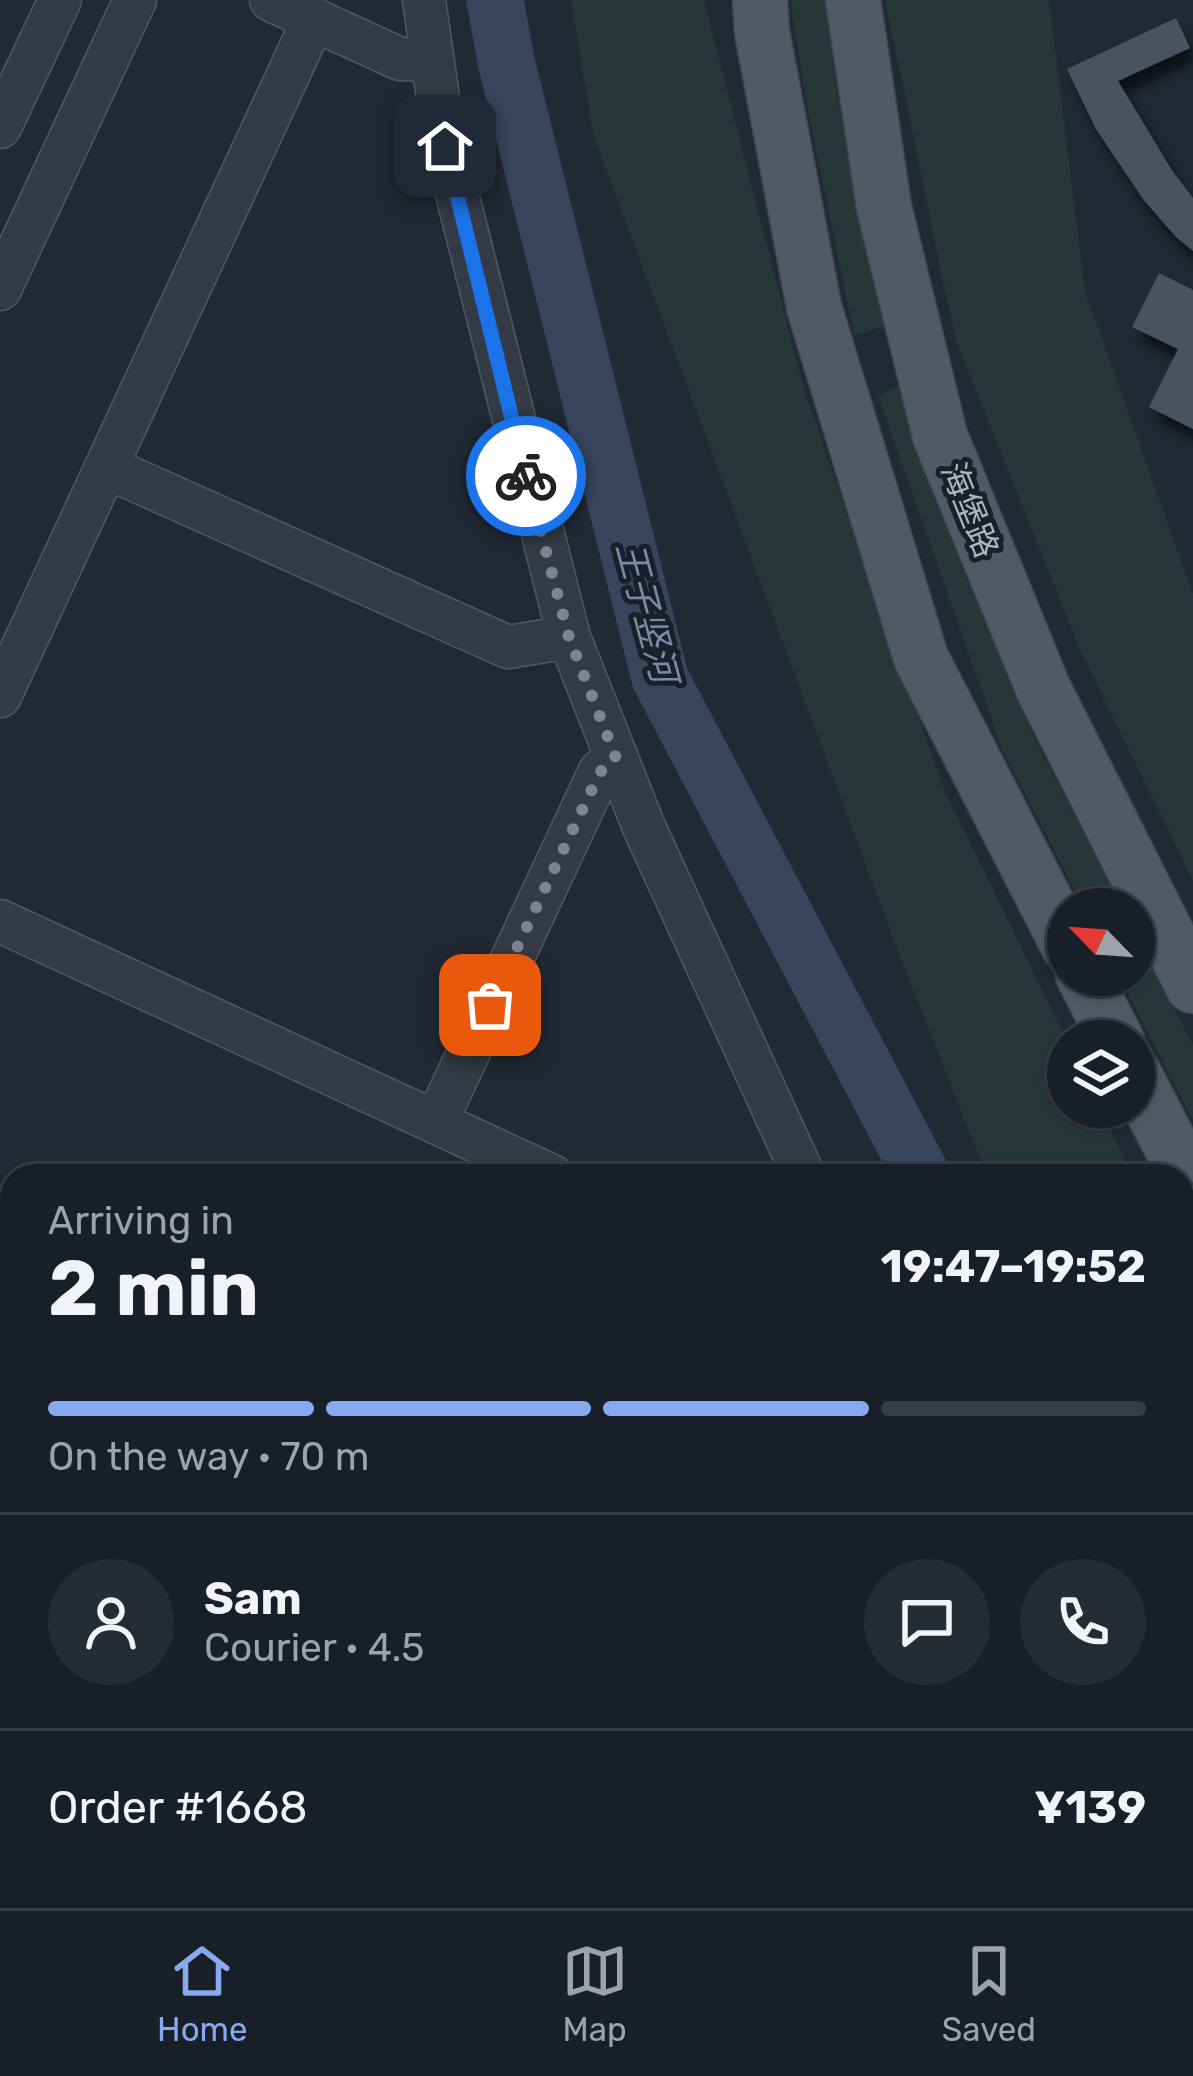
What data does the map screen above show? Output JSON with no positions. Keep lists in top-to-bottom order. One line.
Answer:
{"streets":{"main road":["海堡路"]},"water":["王子竖河"],"north":"top left","page":{"heading":["2 min","Arriving in","19:47–19:52"],"panel":["Sam","Courier · 4.5","Order #1668","¥139"],"bar":"On the way · 70 m","tabs":["Home","Map","Saved"]}}
